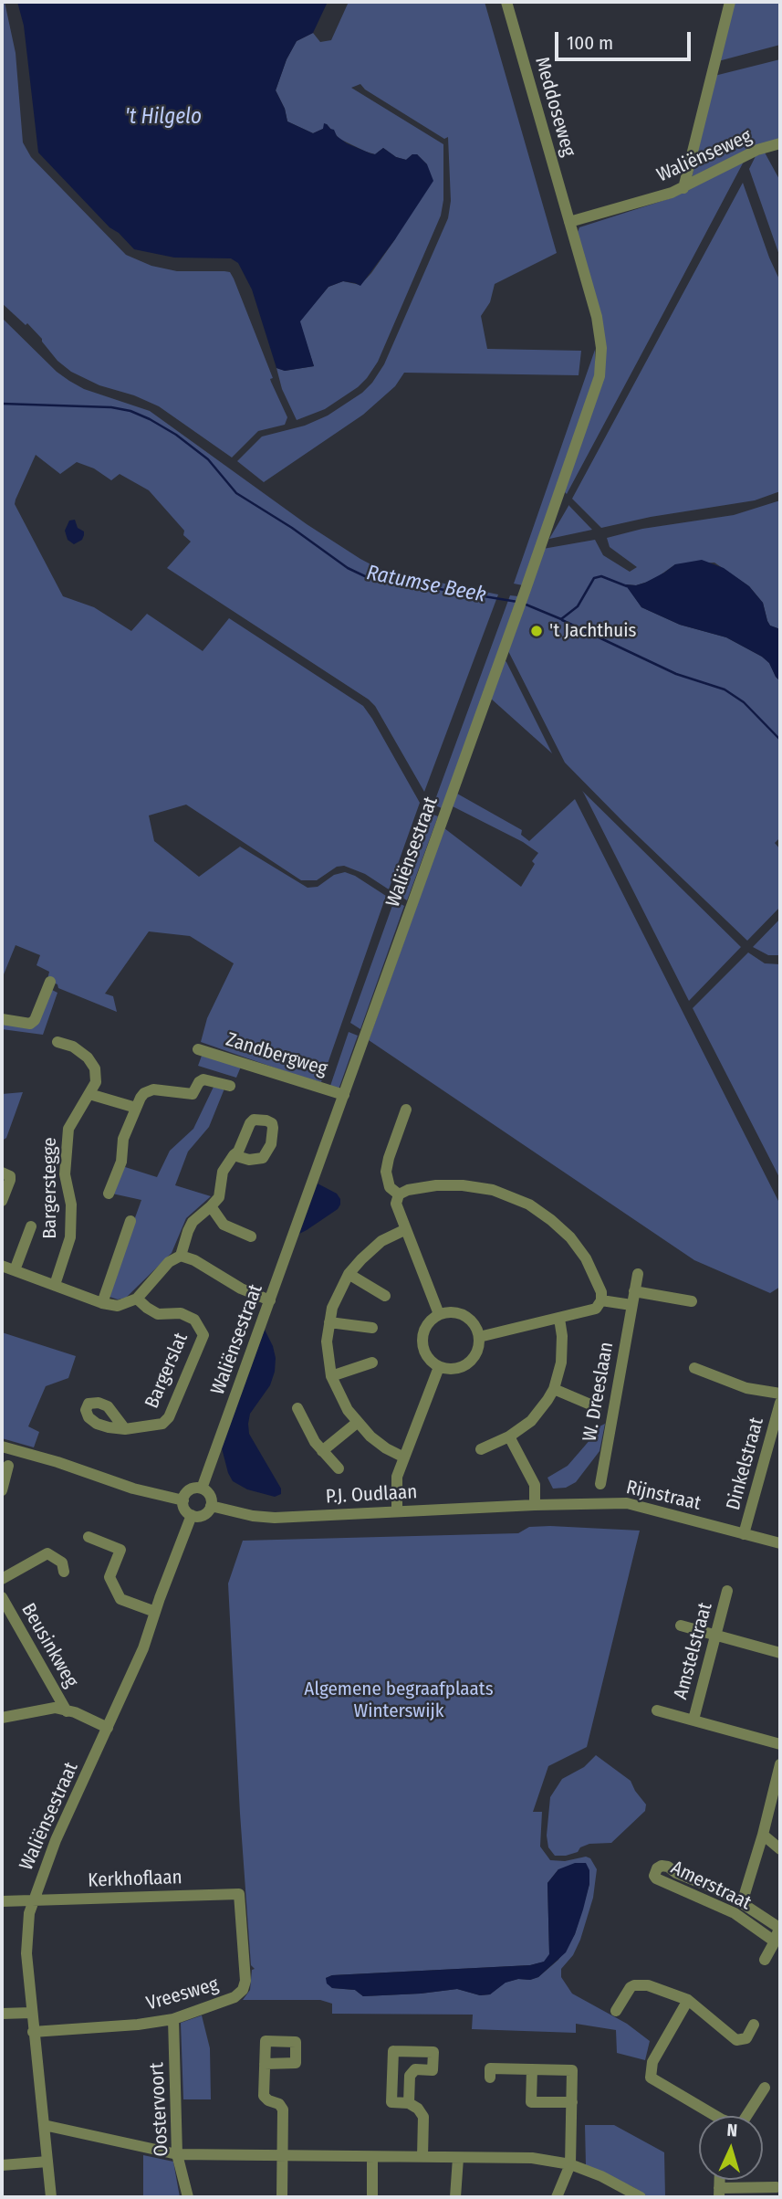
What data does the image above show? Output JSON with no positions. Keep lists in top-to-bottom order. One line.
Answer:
{"streets":{"street":["Meddoseweg","Waliënseweg","Waliënsestraat","Zandbergweg","Bargerstegge","Bargerslat","W. Dreeslaan","Dinkelstraat","P.J. Oudlaan","Rijnstraat","Beusinkweg","Amstelstraat","Kerkhoflaan","Amerstraat","Vreesweg","Oostervoort"]},"crossings":[["Meddoseweg","Waliënseweg"],["Meddoseweg","Waliënsestraat"],["Waliënseweg","Waliënsestraat"],["Waliënsestraat","Zandbergweg"],["Waliënsestraat","P.J. Oudlaan"],["Waliënsestraat","Kerkhoflaan"],["Waliënsestraat","Vreesweg"],["Dinkelstraat","Rijnstraat"],["P.J. Oudlaan","Rijnstraat"],["Kerkhoflaan","Vreesweg"],["Vreesweg","Oostervoort"]],"water":["'t Hilgelo","Ratumse Beek"],"parks":["Algemene begraafplaats Winterswijk"],"places":["'t Jachthuis"],"scale_bar":"100 m","north":"top"}
